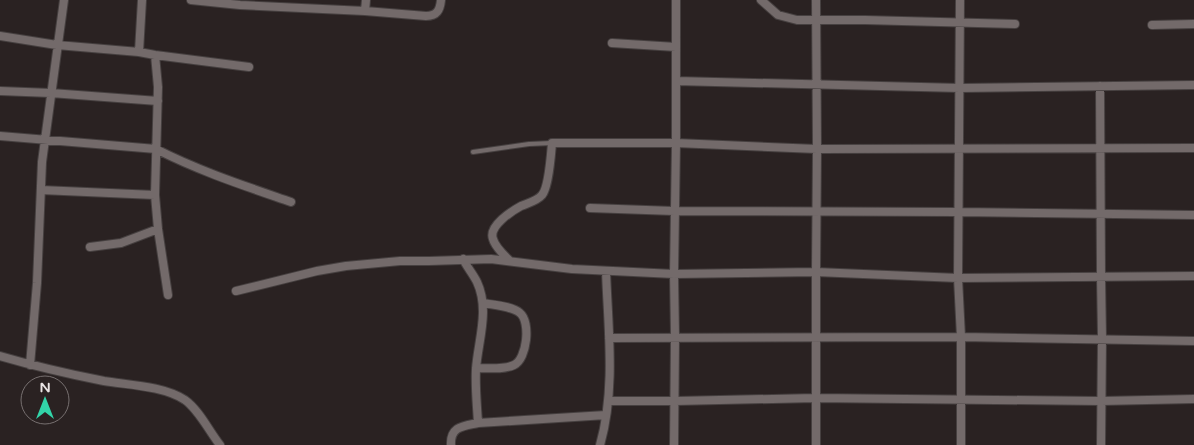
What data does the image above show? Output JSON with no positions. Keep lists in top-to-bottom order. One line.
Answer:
{"north":"top"}
